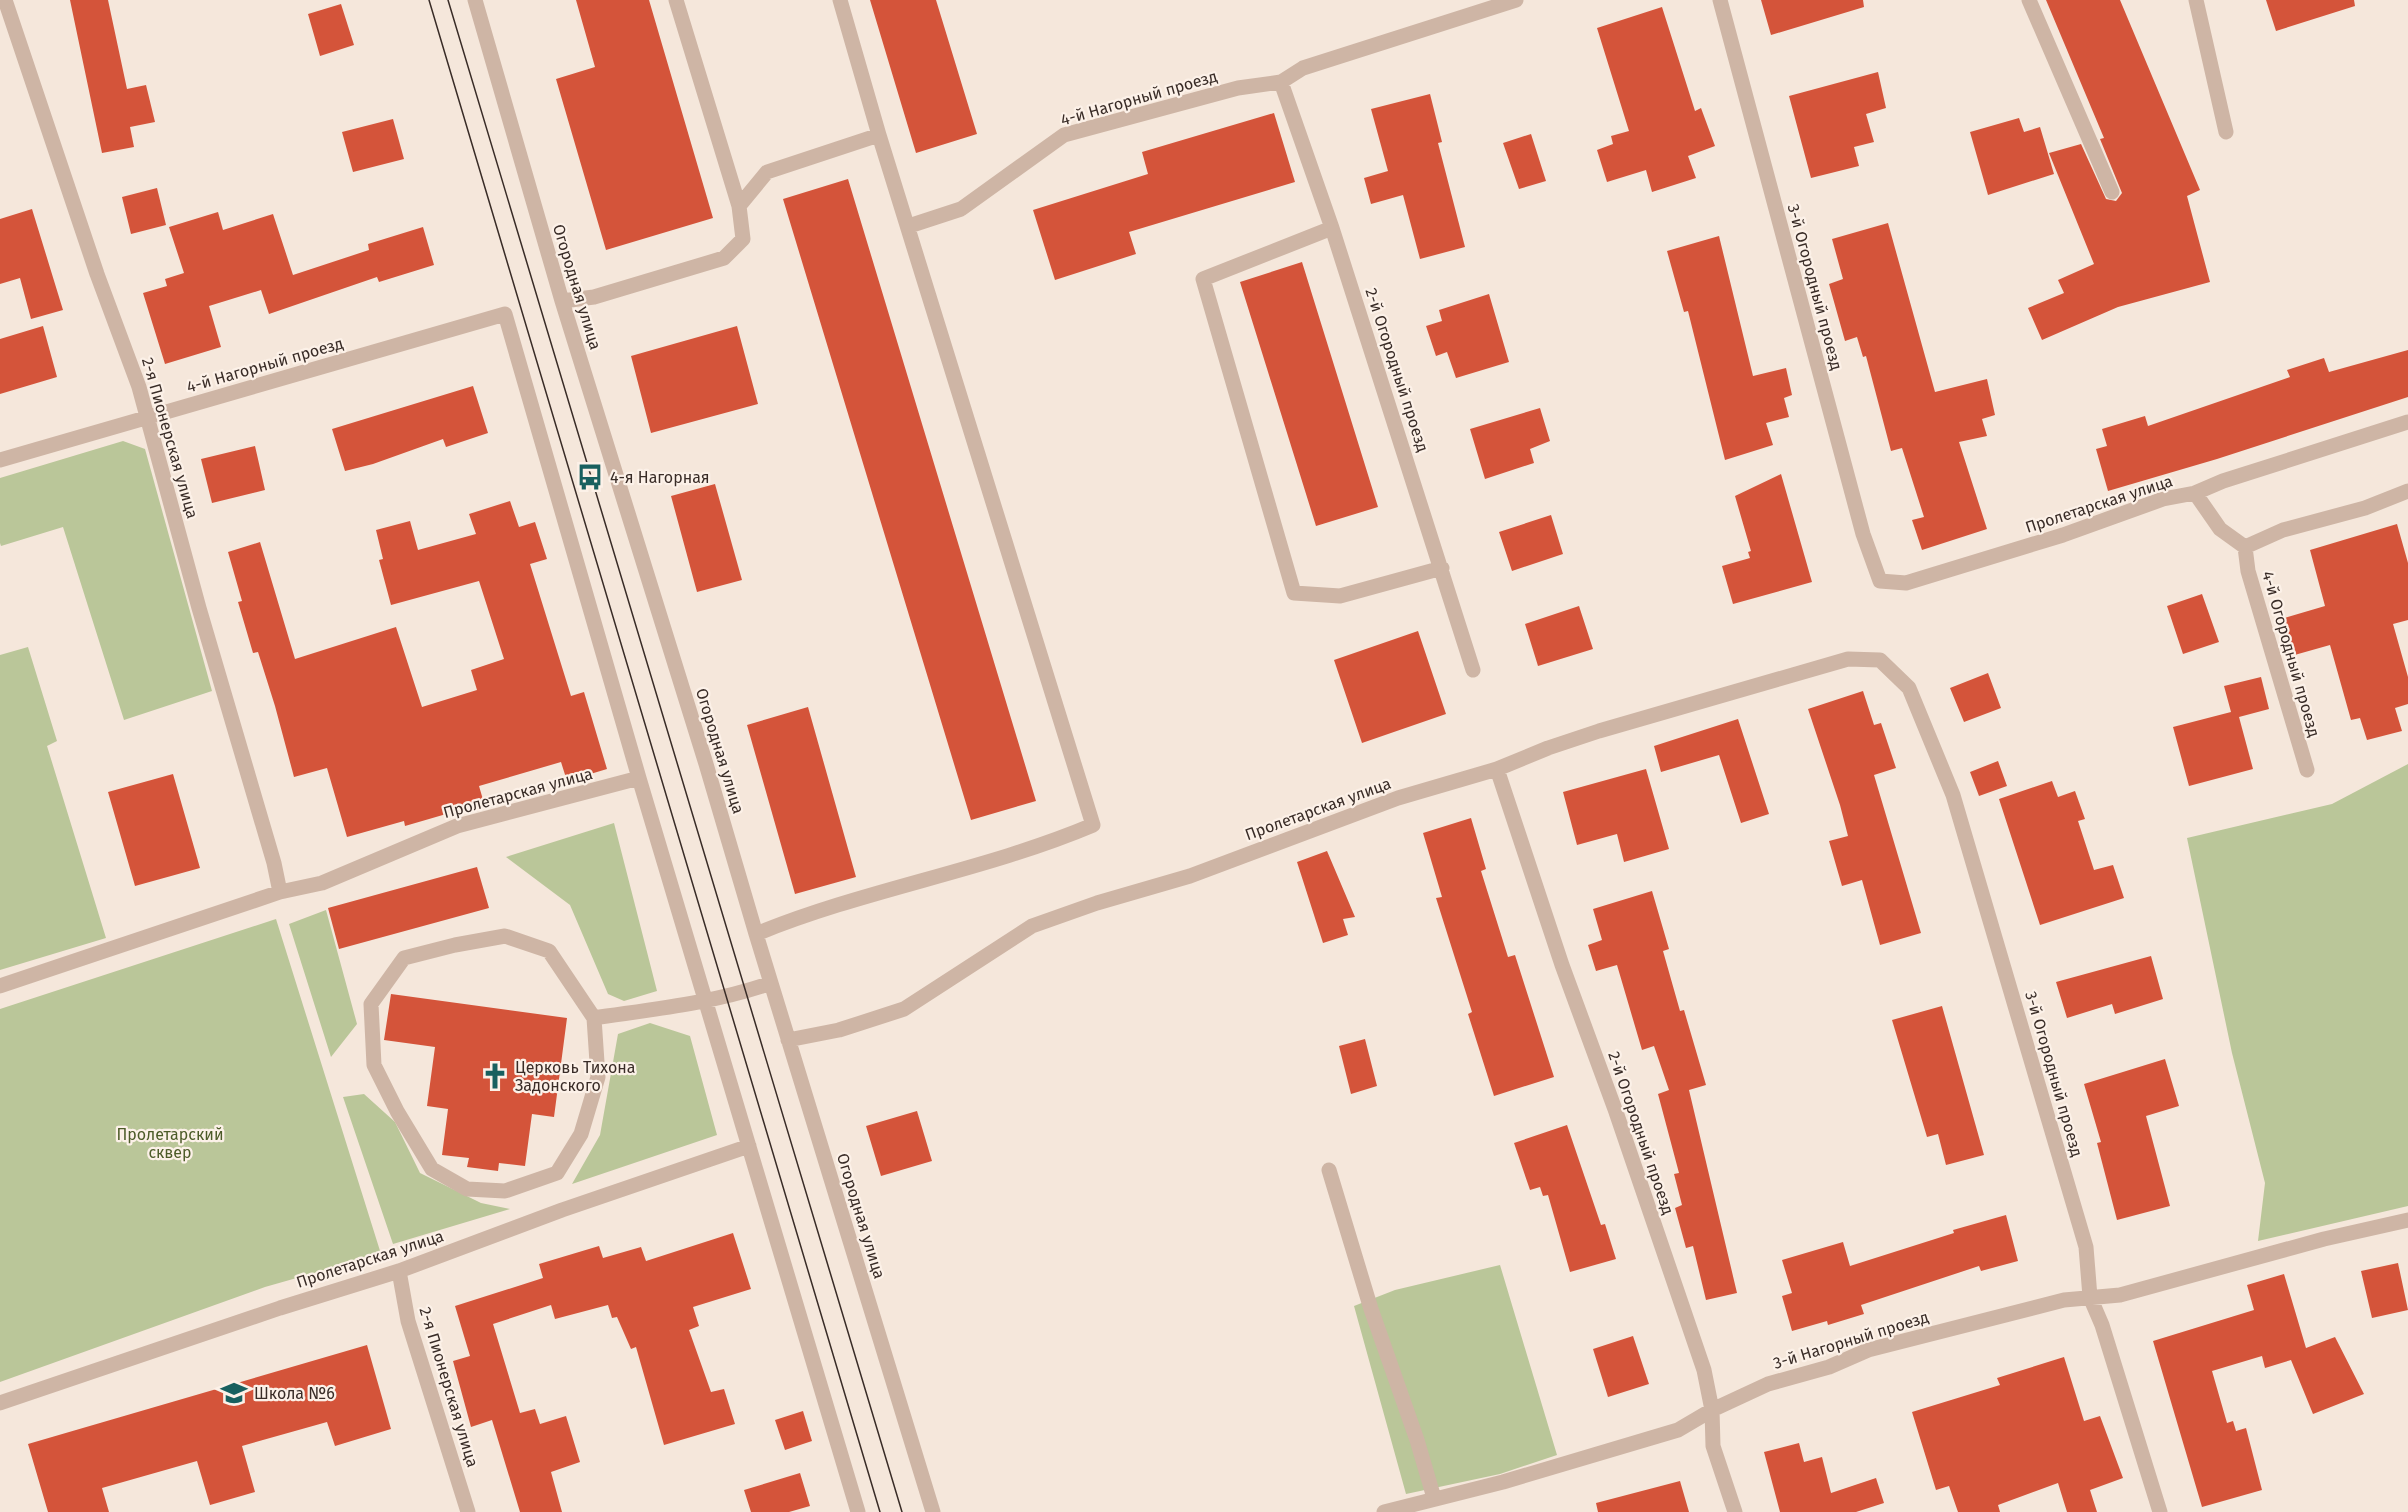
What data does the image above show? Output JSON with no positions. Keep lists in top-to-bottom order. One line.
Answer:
{"streets":{"street":["4-й Нагорный проезд","Огородная улица","3-й Огородный проезд","2-й Огородный проезд","2-я Пионерская улица","Пролетарская улица","4-й Огородный проезд","3-й Нагорный проезд"]},"crossings":[["4-й Нагорный проезд","2-й Огородный проезд"],["4-й Нагорный проезд","2-я Пионерская улица"],["4-й Нагорный проезд","Пролетарская улица"],["Огородная улица","Пролетарская улица"],["3-й Огородный проезд","Пролетарская улица"],["3-й Огородный проезд","3-й Нагорный проезд"],["2-й Огородный проезд","Пролетарская улица"],["2-й Огородный проезд","3-й Нагорный проезд"],["2-я Пионерская улица","Пролетарская улица"],["Пролетарская улица","4-й Огородный проезд"]],"parks":["Пролетарский сквер"],"places":{"bus stop":["4-я Нагорная"],"church":["Церковь Тихона Задонского"],"school or university":["Школа №6"]}}
